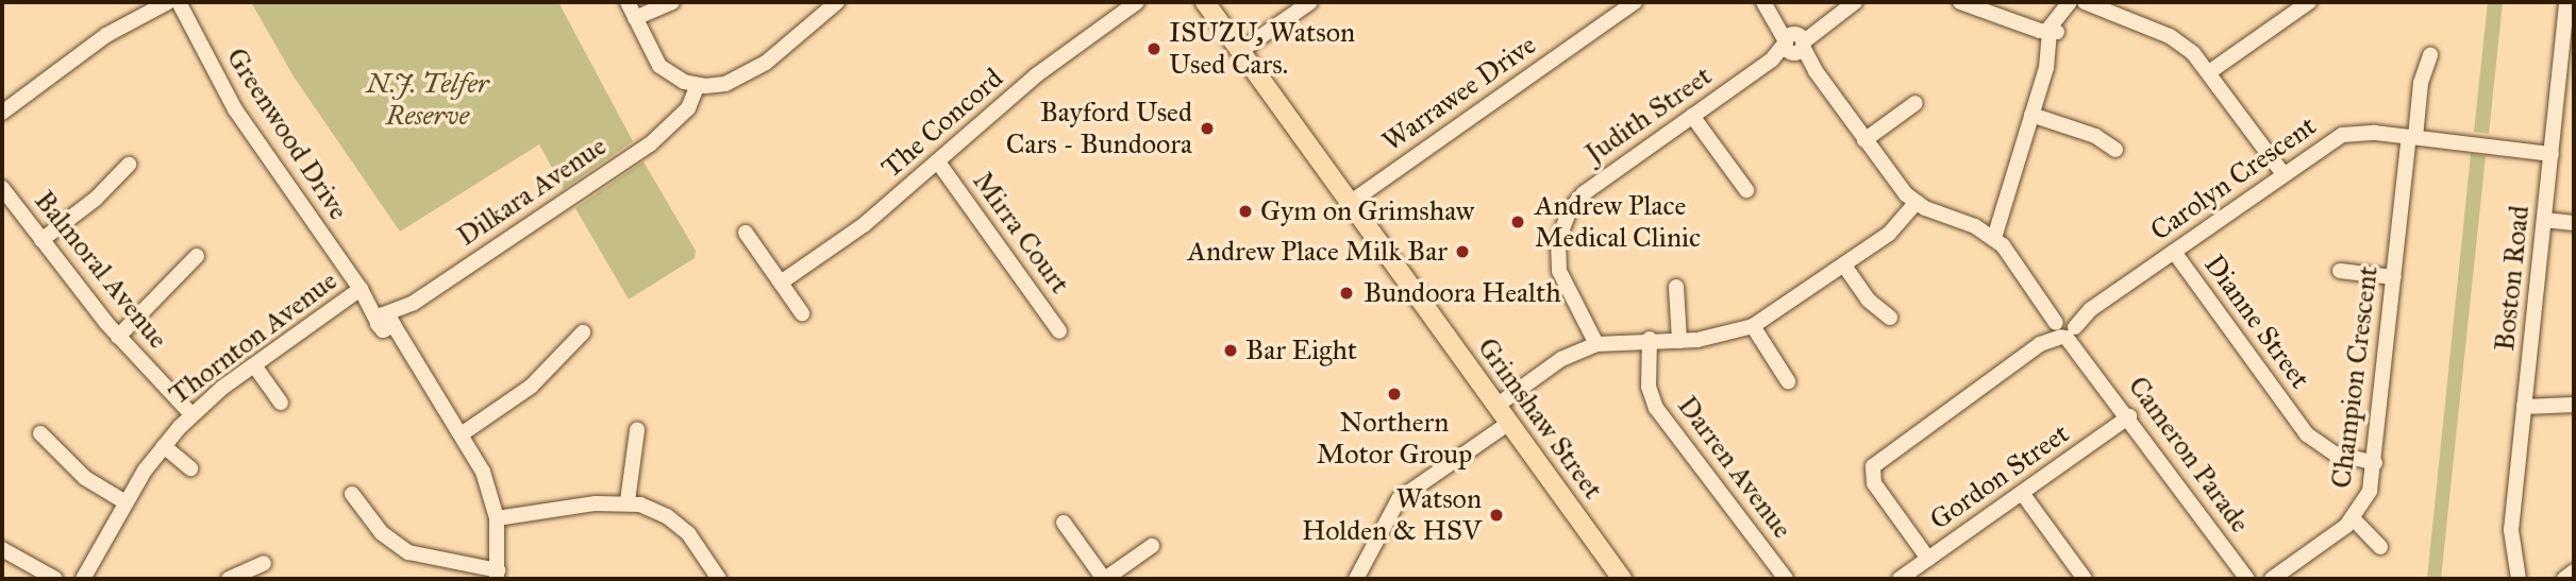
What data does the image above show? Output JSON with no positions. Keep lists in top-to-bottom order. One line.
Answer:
{"streets":{"main road":["Grimshaw Street"],"street":["Warrawee Drive","Judith Street","The Concord","Greenwood Drive","Carolyn Crescent","Dilkara Avenue","Mirra Court","Balmoral Avenue","Boston Road","Dianne Street","Thornton Avenue","Champion Crescent","Cameron Parade","Darren Avenue","Gordon Street"]},"crossings":[["Warrawee Drive","Grimshaw Street"],["Judith Street","Cameron Parade"],["The Concord","Mirra Court"],["Greenwood Drive","Dilkara Avenue"],["Greenwood Drive","Thornton Avenue"],["Carolyn Crescent","Boston Road"],["Carolyn Crescent","Dianne Street"],["Carolyn Crescent","Champion Crescent"],["Carolyn Crescent","Cameron Parade"],["Carolyn Crescent","Gordon Street"],["Balmoral Avenue","Thornton Avenue"],["Dianne Street","Champion Crescent"],["Cameron Parade","Gordon Street"]],"parks":["N.J. Telfer Reserve"],"places":["ISUZU, Watson Used Cars.","Bayford Used Cars - Bundoora","Gym on Grimshaw","Andrew Place Medical Clinic","Andrew Place Milk Bar","Bundoora Health","Bar Eight","Northern Motor Group","Watson Holden & HSV"]}
